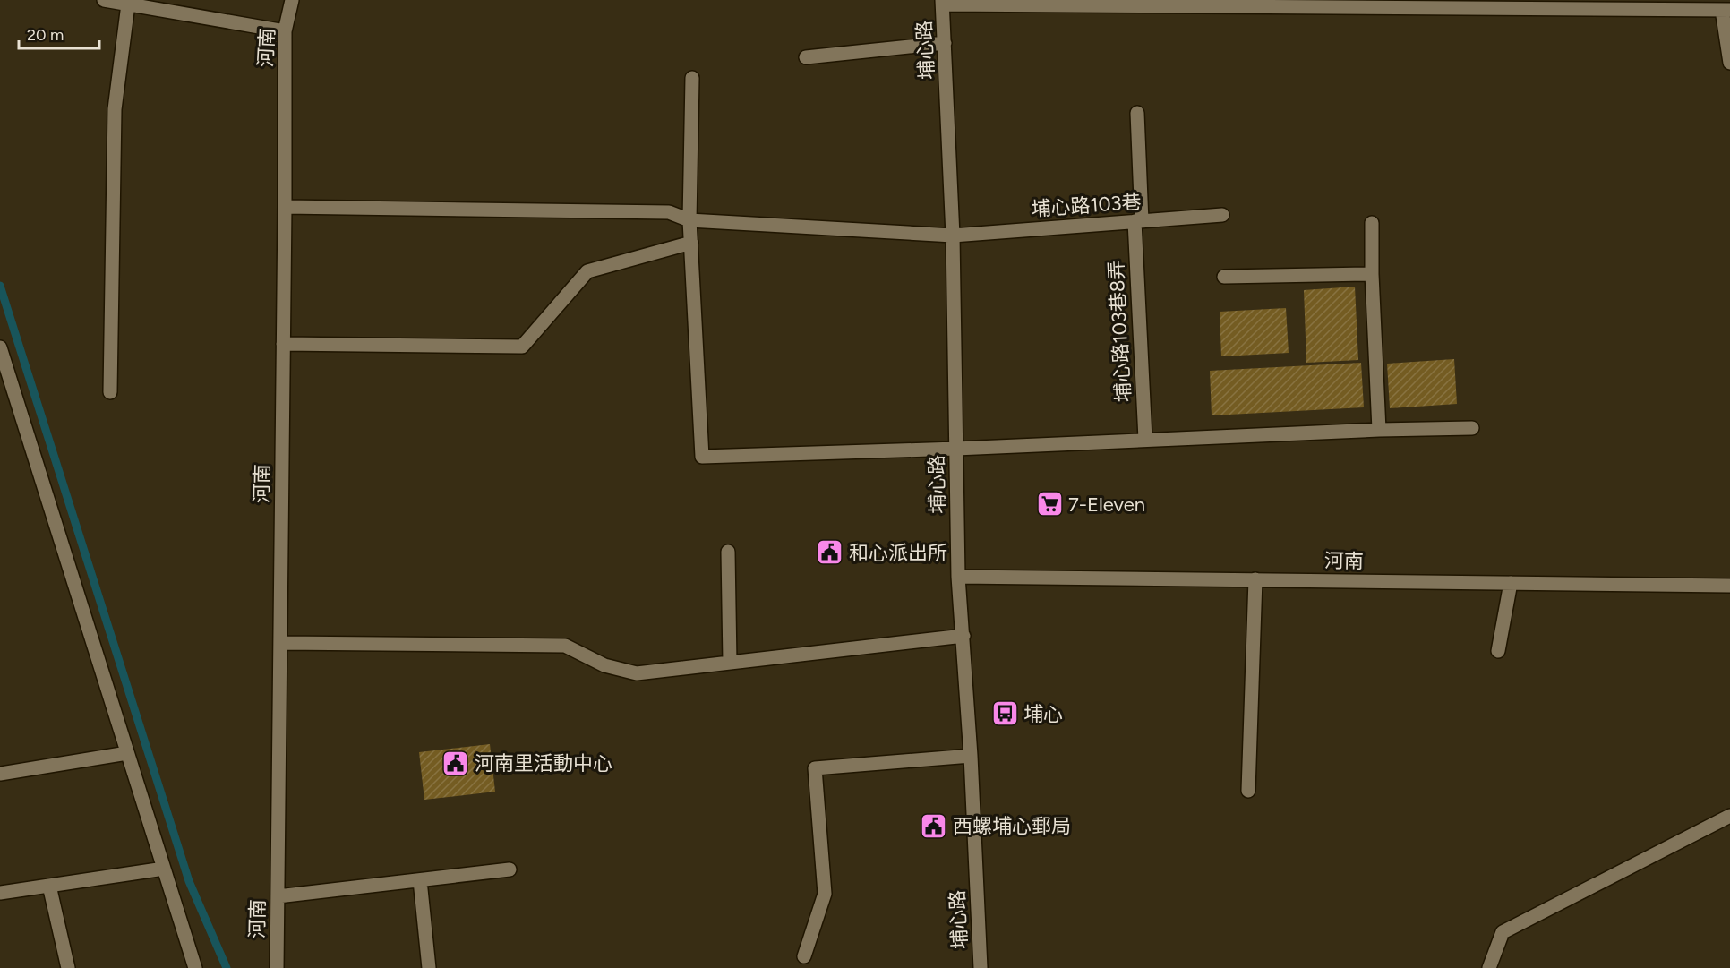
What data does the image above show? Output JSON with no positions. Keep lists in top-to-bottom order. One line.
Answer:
{"streets":{"street":["河南","埔心路","埔心路103巷","埔心路103巷8弄"]},"crossings":[["河南","埔心路"],["河南","埔心路103巷"],["埔心路","埔心路103巷"],["埔心路103巷","埔心路103巷8弄"]],"places":{"supermarket":["7-Eleven"],"public building":["和心派出所","河南里活動中心","西螺埔心郵局"],"bus stop":["埔心"]},"scale_bar":"20 m"}
